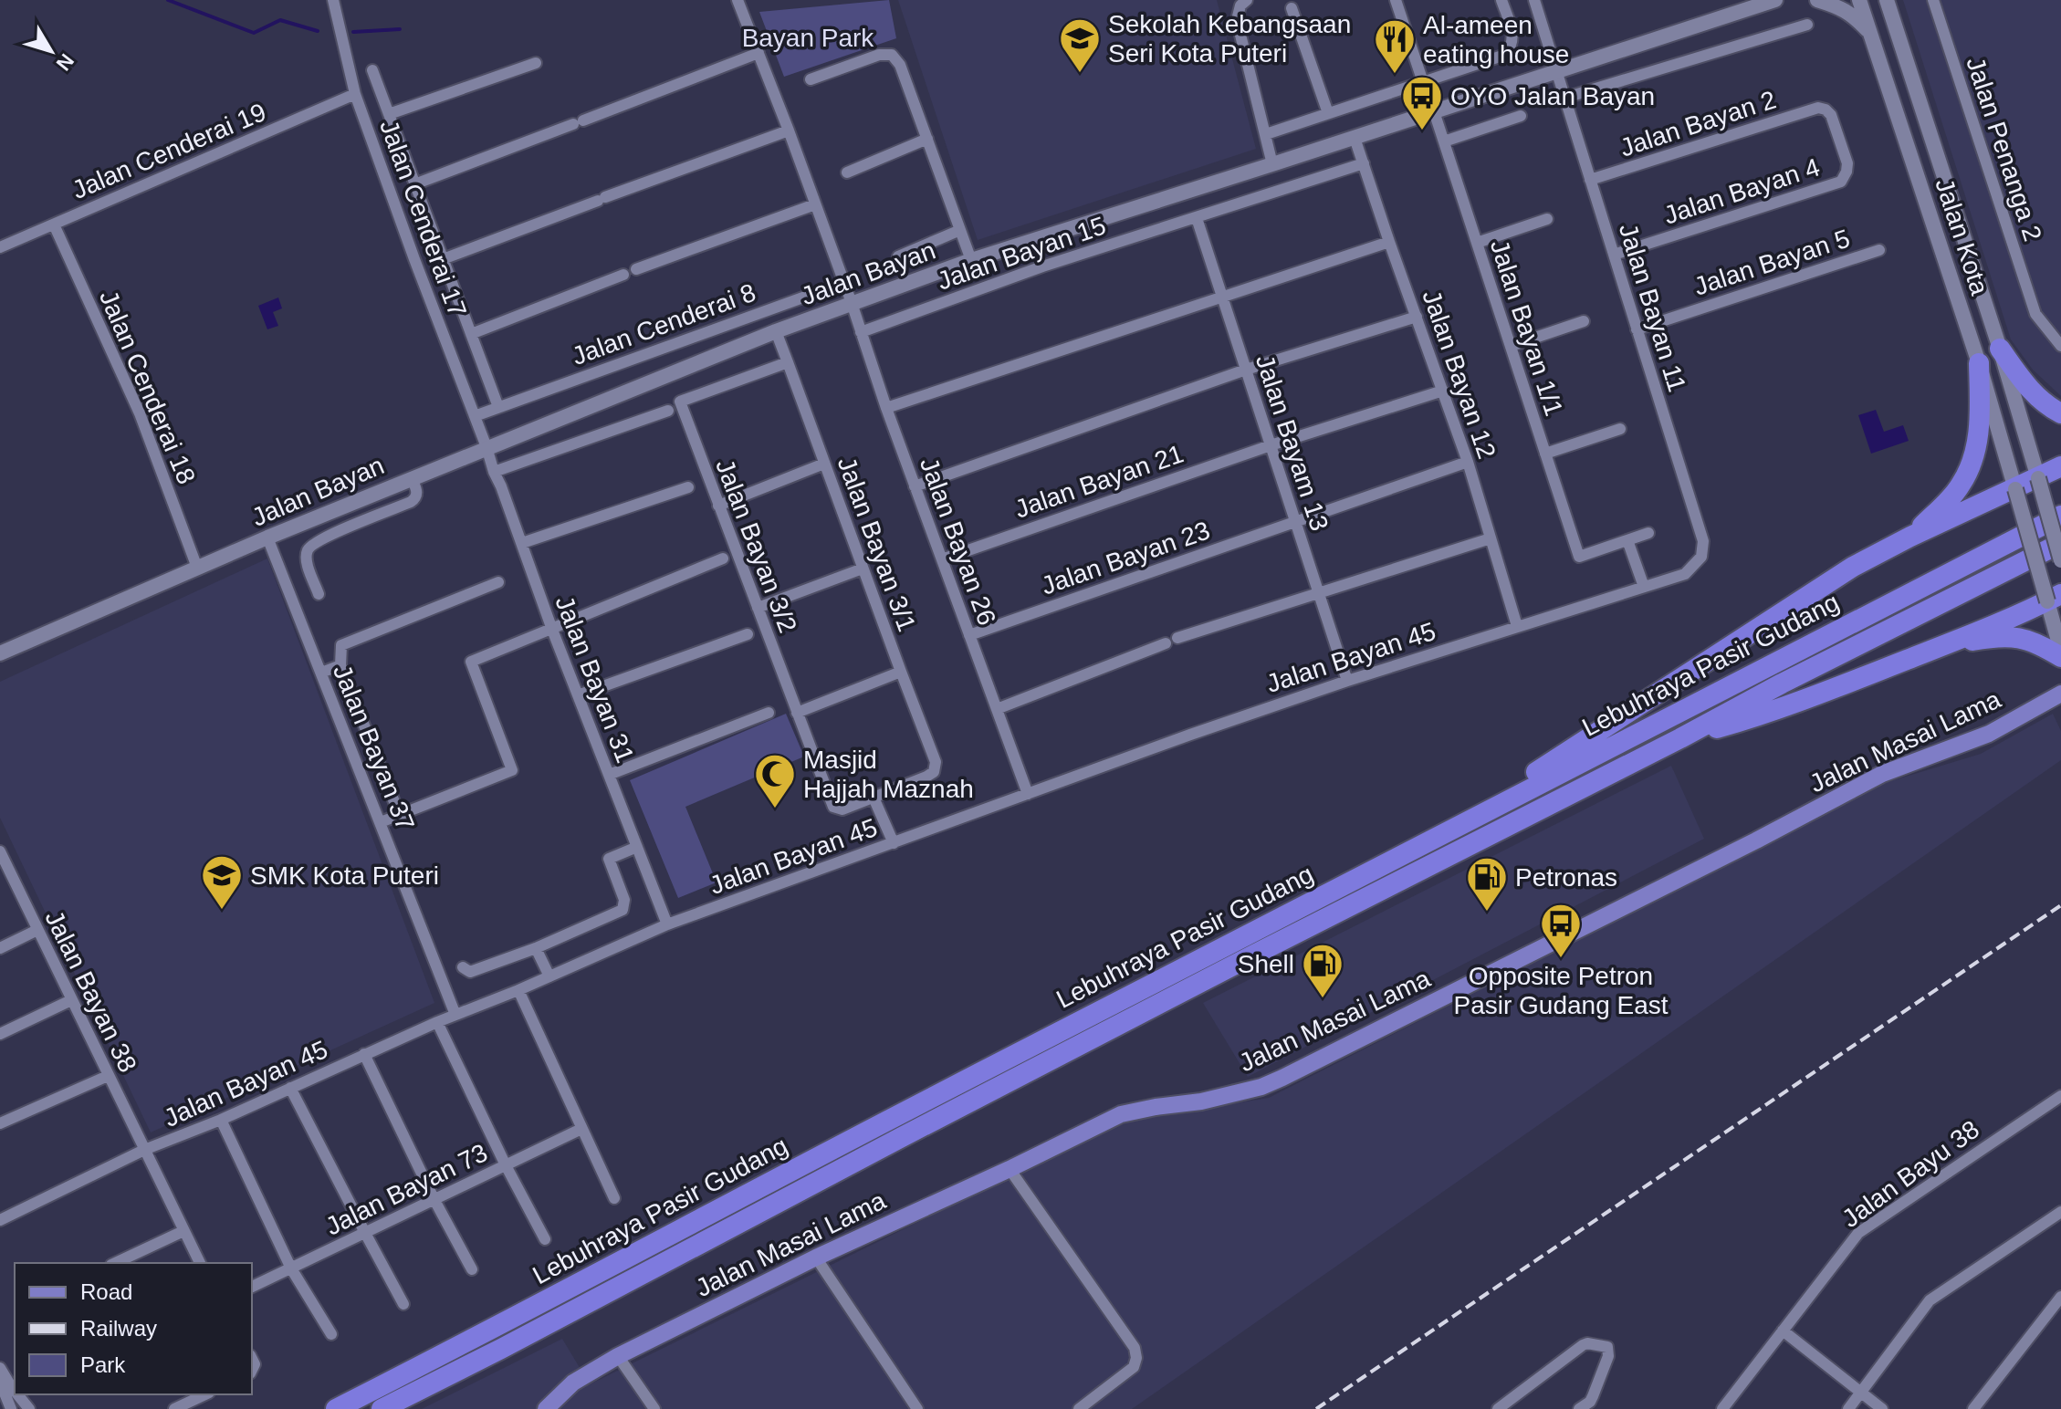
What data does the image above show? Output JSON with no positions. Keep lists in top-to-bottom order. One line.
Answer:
{"streets":{"highway":["Lebuhraya Pasir Gudang"],"main road":["Jalan Masai Lama"],"street":["Jalan Bayan 2","Jalan Penanga 2","Jalan Cenderai 19","Jalan Bayan 4","Jalan Cenderai 17","Jalan Kota","Jalan Bayan 15","Jalan Bayan 5","Jalan Bayan","Jalan Bayan 11","Jalan Cenderai 8","Jalan Bayan 1/1","Jalan Bayan 12","Jalan Cenderai 18","Jalan Bayam 13","Jalan Bayan 21","Jalan Bayan 26","Jalan Bayan 3/1","Jalan Bayan 3/2","Jalan Bayan 23","Jalan Bayan 45","Jalan Bayan 31","Jalan Bayan 37","Jalan Bayan 38","Jalan Bayu 38","Jalan Bayan 73"]},"crossings":[["Jalan Bayan 2","Jalan Bayan 4"],["Jalan Bayan 2","Jalan Bayan 11"],["Jalan Cenderai 19","Jalan Cenderai 17"],["Jalan Cenderai 19","Jalan Cenderai 18"],["Jalan Bayan 4","Jalan Bayan 11"],["Jalan Cenderai 17","Jalan Bayan"],["Jalan Cenderai 17","Jalan Cenderai 8"],["Jalan Cenderai 17","Jalan Bayan 31"],["Jalan Bayan 15","Jalan Bayan 12"],["Jalan Bayan 15","Jalan Bayam 13"],["Jalan Bayan 15","Jalan Bayan 26"],["Jalan Bayan 5","Jalan Bayan 11"],["Jalan Bayan","Jalan Bayan 11"],["Jalan Bayan","Jalan Bayan 1/1"],["Jalan Bayan","Jalan Bayan 12"],["Jalan Bayan","Jalan Cenderai 18"],["Jalan Bayan","Jalan Bayan 26"],["Jalan Bayan","Jalan Bayan 3/1"],["Jalan Bayan","Jalan Bayan 31"],["Jalan Bayan","Jalan Bayan 37"],["Jalan Bayan 11","Jalan Bayan 45"],["Jalan Cenderai 8","Jalan Bayan 26"],["Jalan Bayan 12","Jalan Bayan 21"],["Jalan Bayan 12","Jalan Bayan 23"],["Jalan Bayan 12","Jalan Bayan 45"],["Jalan Bayam 13","Jalan Bayan 21"],["Jalan Bayam 13","Jalan Bayan 23"],["Jalan Bayam 13","Jalan Bayan 45"],["Jalan Bayan 21","Jalan Bayan 26"],["Jalan Bayan 26","Jalan Bayan 23"],["Jalan Bayan 26","Jalan Bayan 45"],["Jalan Bayan 3/1","Jalan Bayan 3/2"],["Jalan Bayan 45","Jalan Bayan 31"],["Jalan Bayan 45","Jalan Bayan 37"],["Jalan Bayan 45","Jalan Bayan 38"]],"parks":["Bayan Park"],"places":{"school or university":["Sekolah Kebangsaan Seri Kota Puteri","SMK Kota Puteri"],"restaurant":["Al-ameen eating house"],"bus stop":["OYO Jalan Bayan","Opposite Petron Pasir Gudang East"],"mosque":["Masjid Hajjah Maznah"],"fuel station":["Petronas","Shell"]},"legend":["Road","Railway","Park"],"north":"bottom right"}
